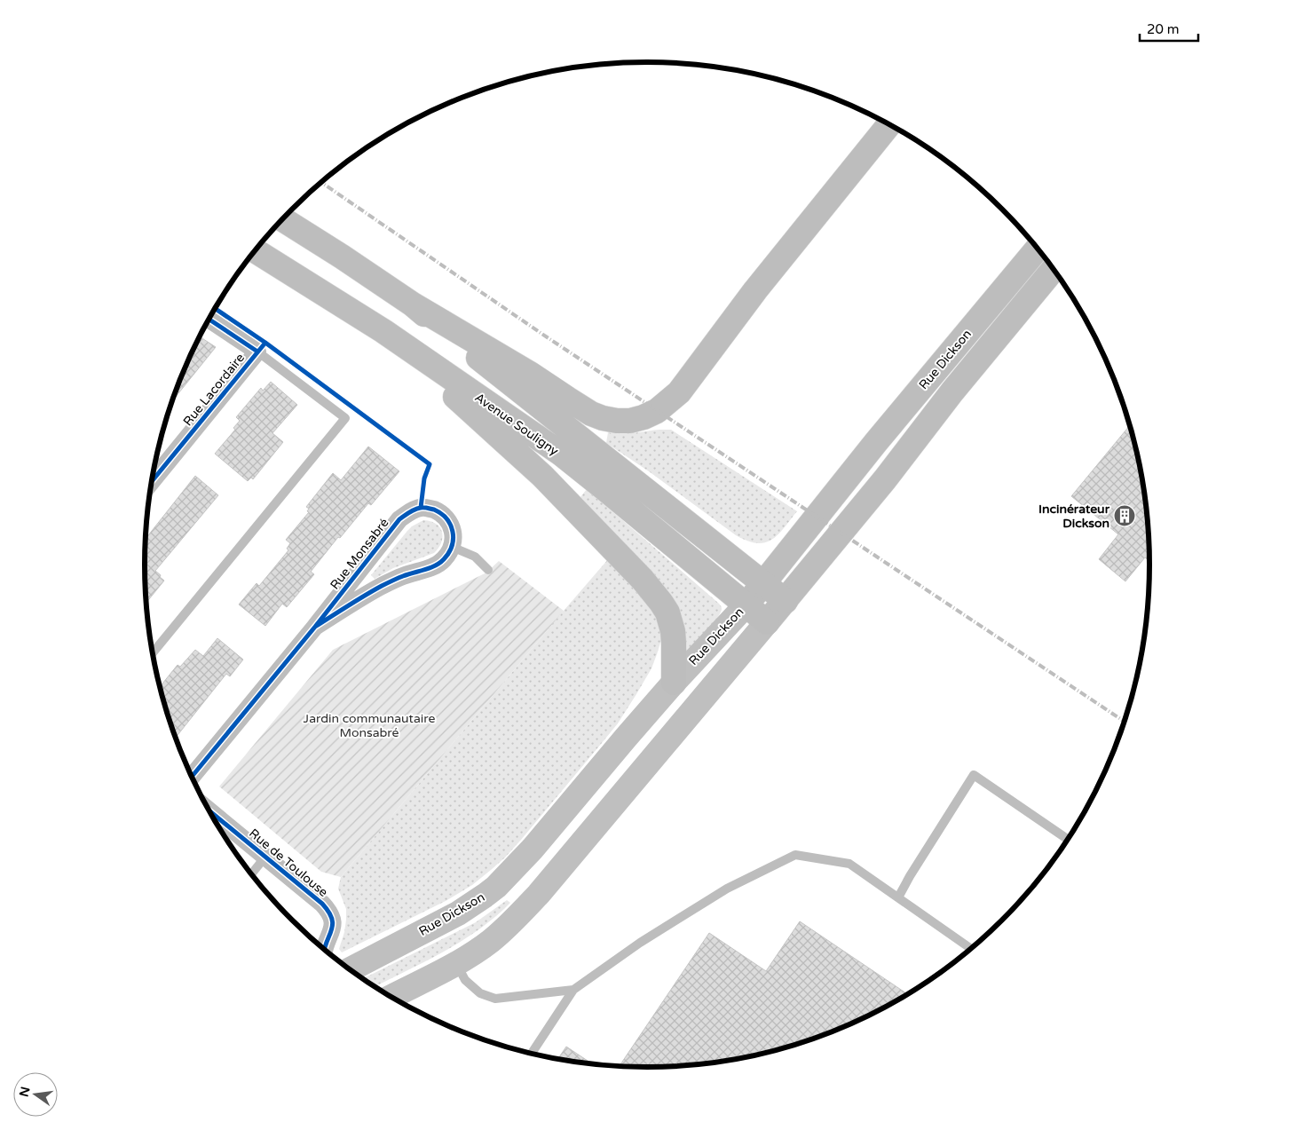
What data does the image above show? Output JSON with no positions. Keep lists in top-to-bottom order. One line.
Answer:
{"streets":{"main road":["Rue Dickson","Avenue Souligny"],"street":["Rue Lacordaire","Rue Monsabré","Rue de Toulouse"]},"crossings":[["Rue Dickson","Avenue Souligny"]],"parks":["Jardin communautaire Monsabré"],"places":{"building":["Incinérateur Dickson"]},"scale_bar":"20 m","north":"left"}
